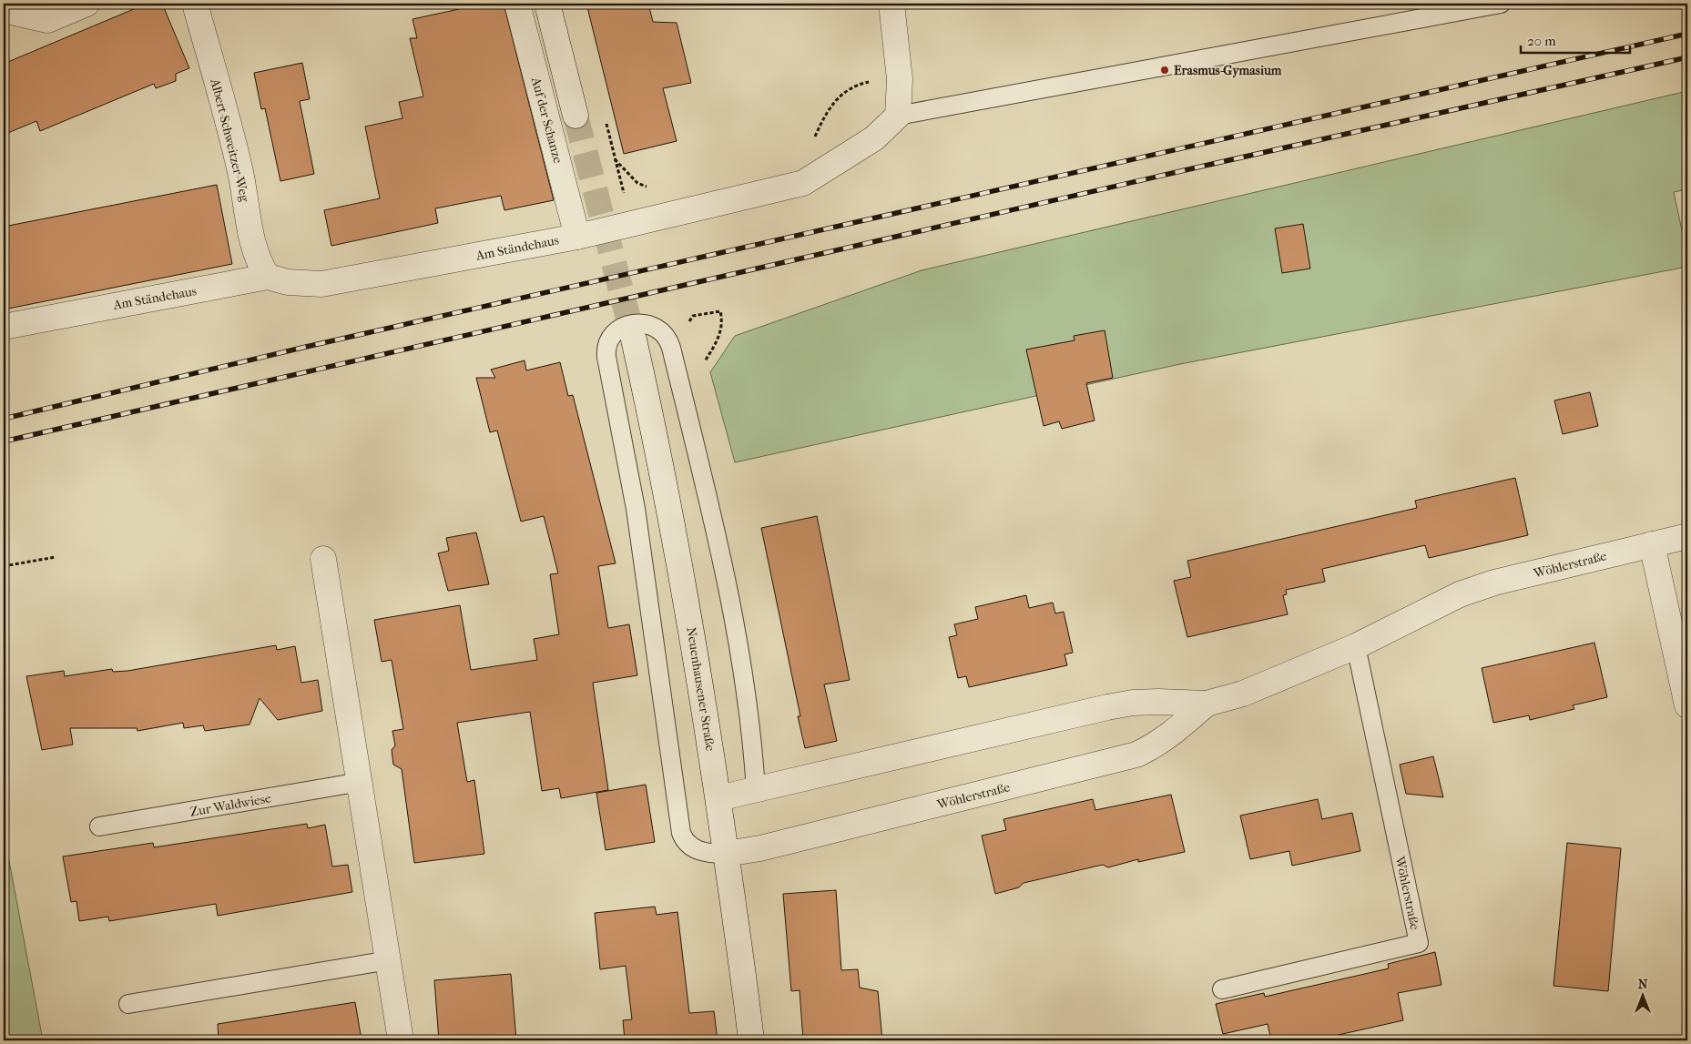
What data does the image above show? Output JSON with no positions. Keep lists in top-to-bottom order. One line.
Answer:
{"streets":{"street":["Auf der Schanze","Albert-Schweitzer-Weg","Am Ständehaus","Wöhlerstraße","Neuenhausener Straße"],"lane":["Zur Waldwiese"]},"crossings":[["Auf der Schanze","Am Ständehaus"],["Albert-Schweitzer-Weg","Am Ständehaus"],["Wöhlerstraße","Neuenhausener Straße"]],"places":["Erasmus-Gymasium"],"scale_bar":"20 m","north":"top"}
